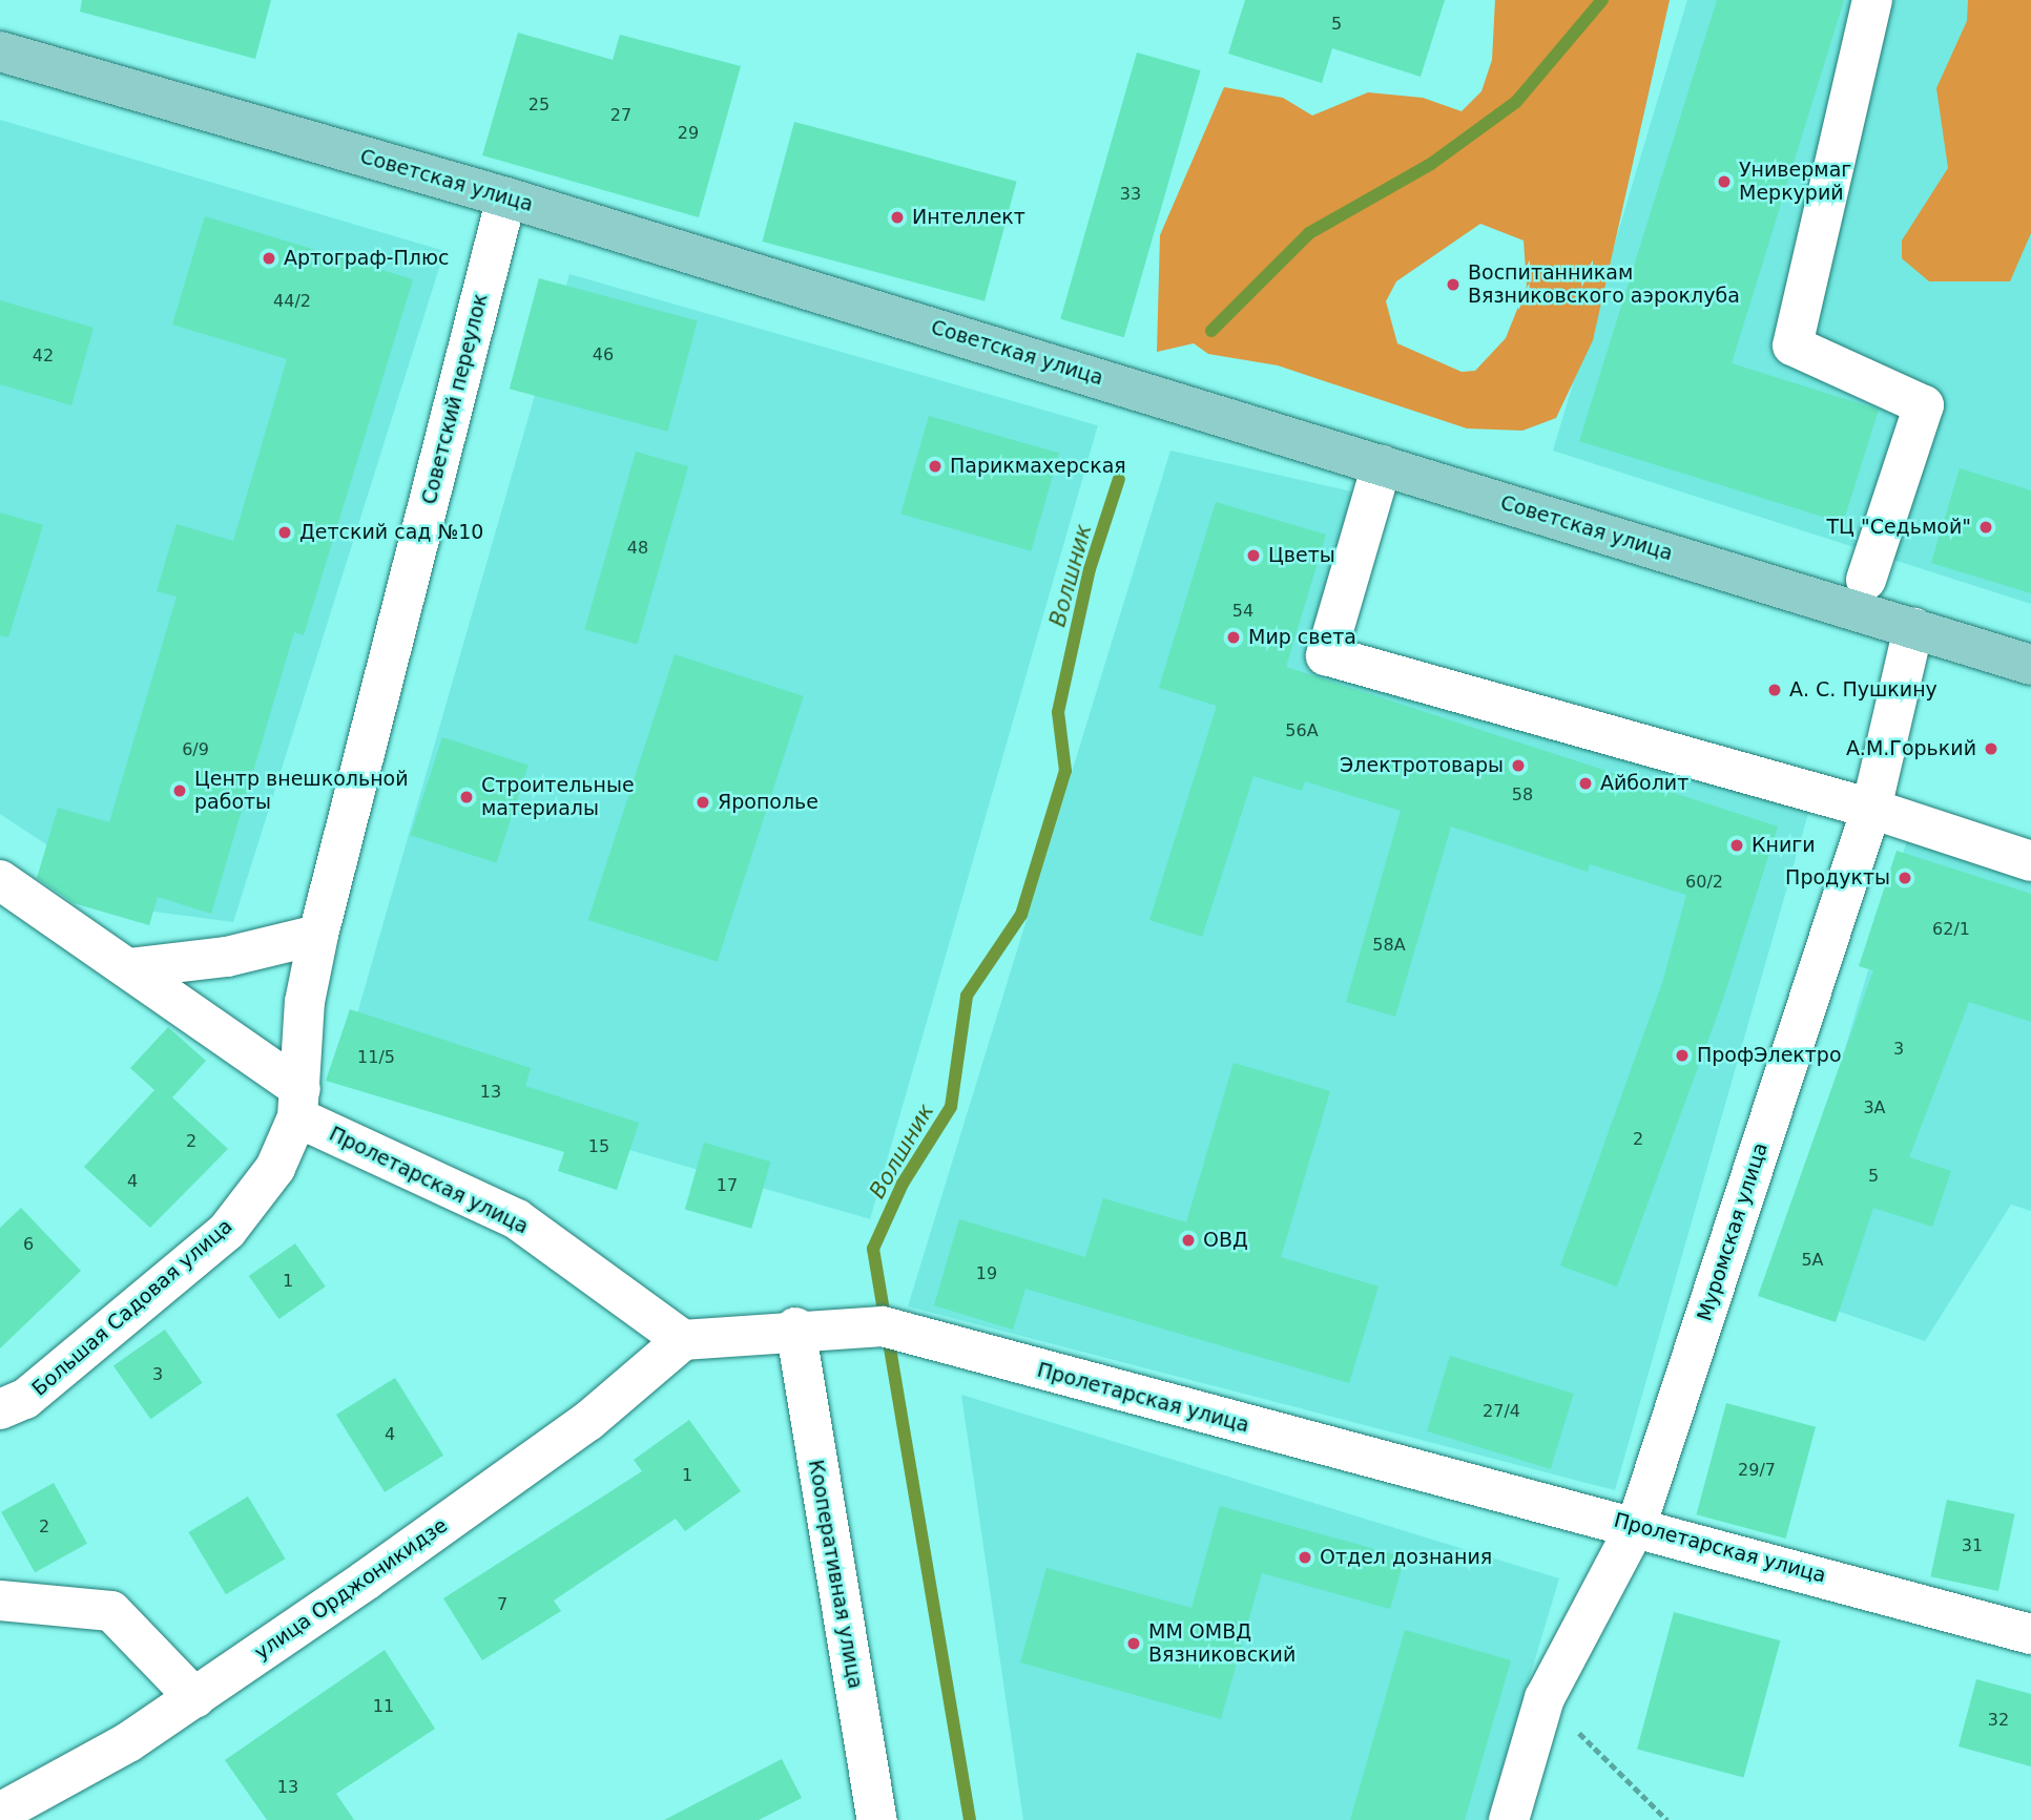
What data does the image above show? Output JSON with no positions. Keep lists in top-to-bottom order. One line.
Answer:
{"streets":{"main road":["Советская улица"],"street":["Советский переулок","Пролетарская улица","Муромская улица","Большая Садовая улица","Кооперативная улица","улица Орджоникидзе"]},"crossings":[["Советская улица","Советский переулок"],["Советская улица","Муромская улица"],["Советский переулок","Пролетарская улица"],["Советский переулок","Большая Садовая улица"],["Пролетарская улица","Муромская улица"],["Пролетарская улица","Большая Садовая улица"],["Пролетарская улица","Кооперативная улица"],["Пролетарская улица","улица Орджоникидзе"]],"water":["Волшник"],"places":["Универмаг Меркурий","Интеллект","Артограф-Плюс","Воспитанникам Вязниковского аэроклуба","Парикмахерская","ТЦ \"Седьмой\"","Детский сад №10","Цветы","Мир света","А. С. Пушкину","А.М.Горький","Электротовары","Айболит","Центр внешкольной работы","Строительные материалы","Ярополье","Книги","Продукты","ПрофЭлектро","ОВД","Отдел дознания","ММ ОМВД Вязниковский"],"house_numbers":["5","25","27","29","33","44/2","46","42","48","54","56А","6/9","58","60/2","62/1","58А","3","11/5","13","3А","2","2","15","5","4","17","6","5А","19","1","3","27/4","4","29/7","1","2","31","7","11","32","13"]}
